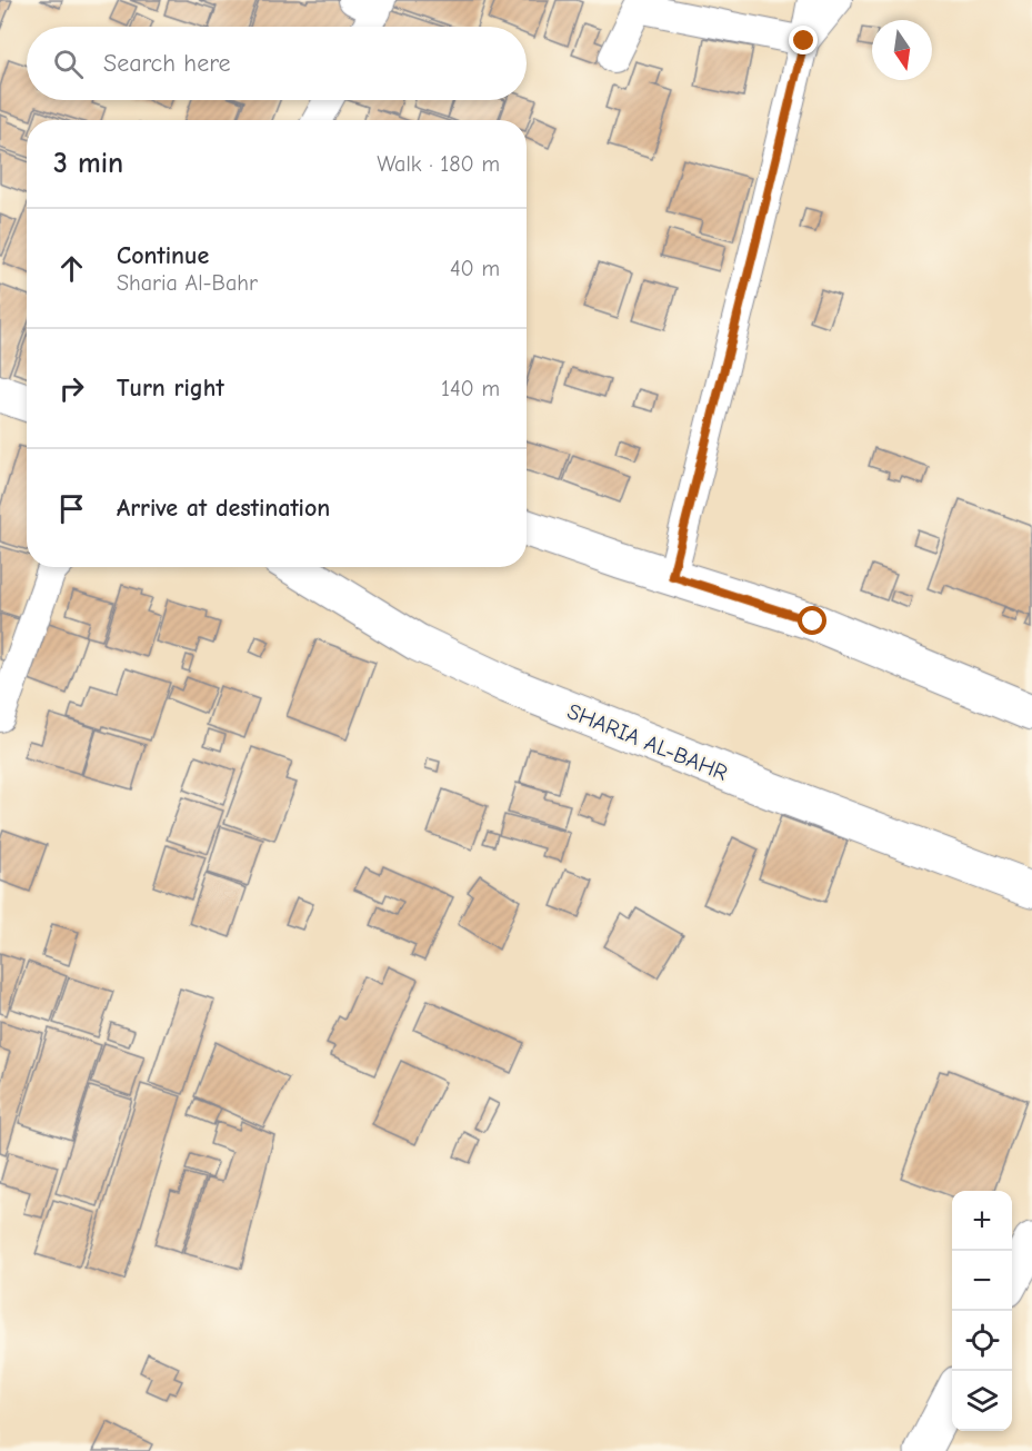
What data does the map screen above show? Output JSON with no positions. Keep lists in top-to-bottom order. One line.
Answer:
{"streets":{"main road":["SHARIA AL-BAHR"]},"north":"bottom","page":{"search":"Search here","heading":["3 min","Walk · 180 m"],"list":[["Continue","Sharia Al-Bahr","40 m"],["Turn right","140 m"],"Arrive at destination"],"map_buttons":["+","−"]}}
